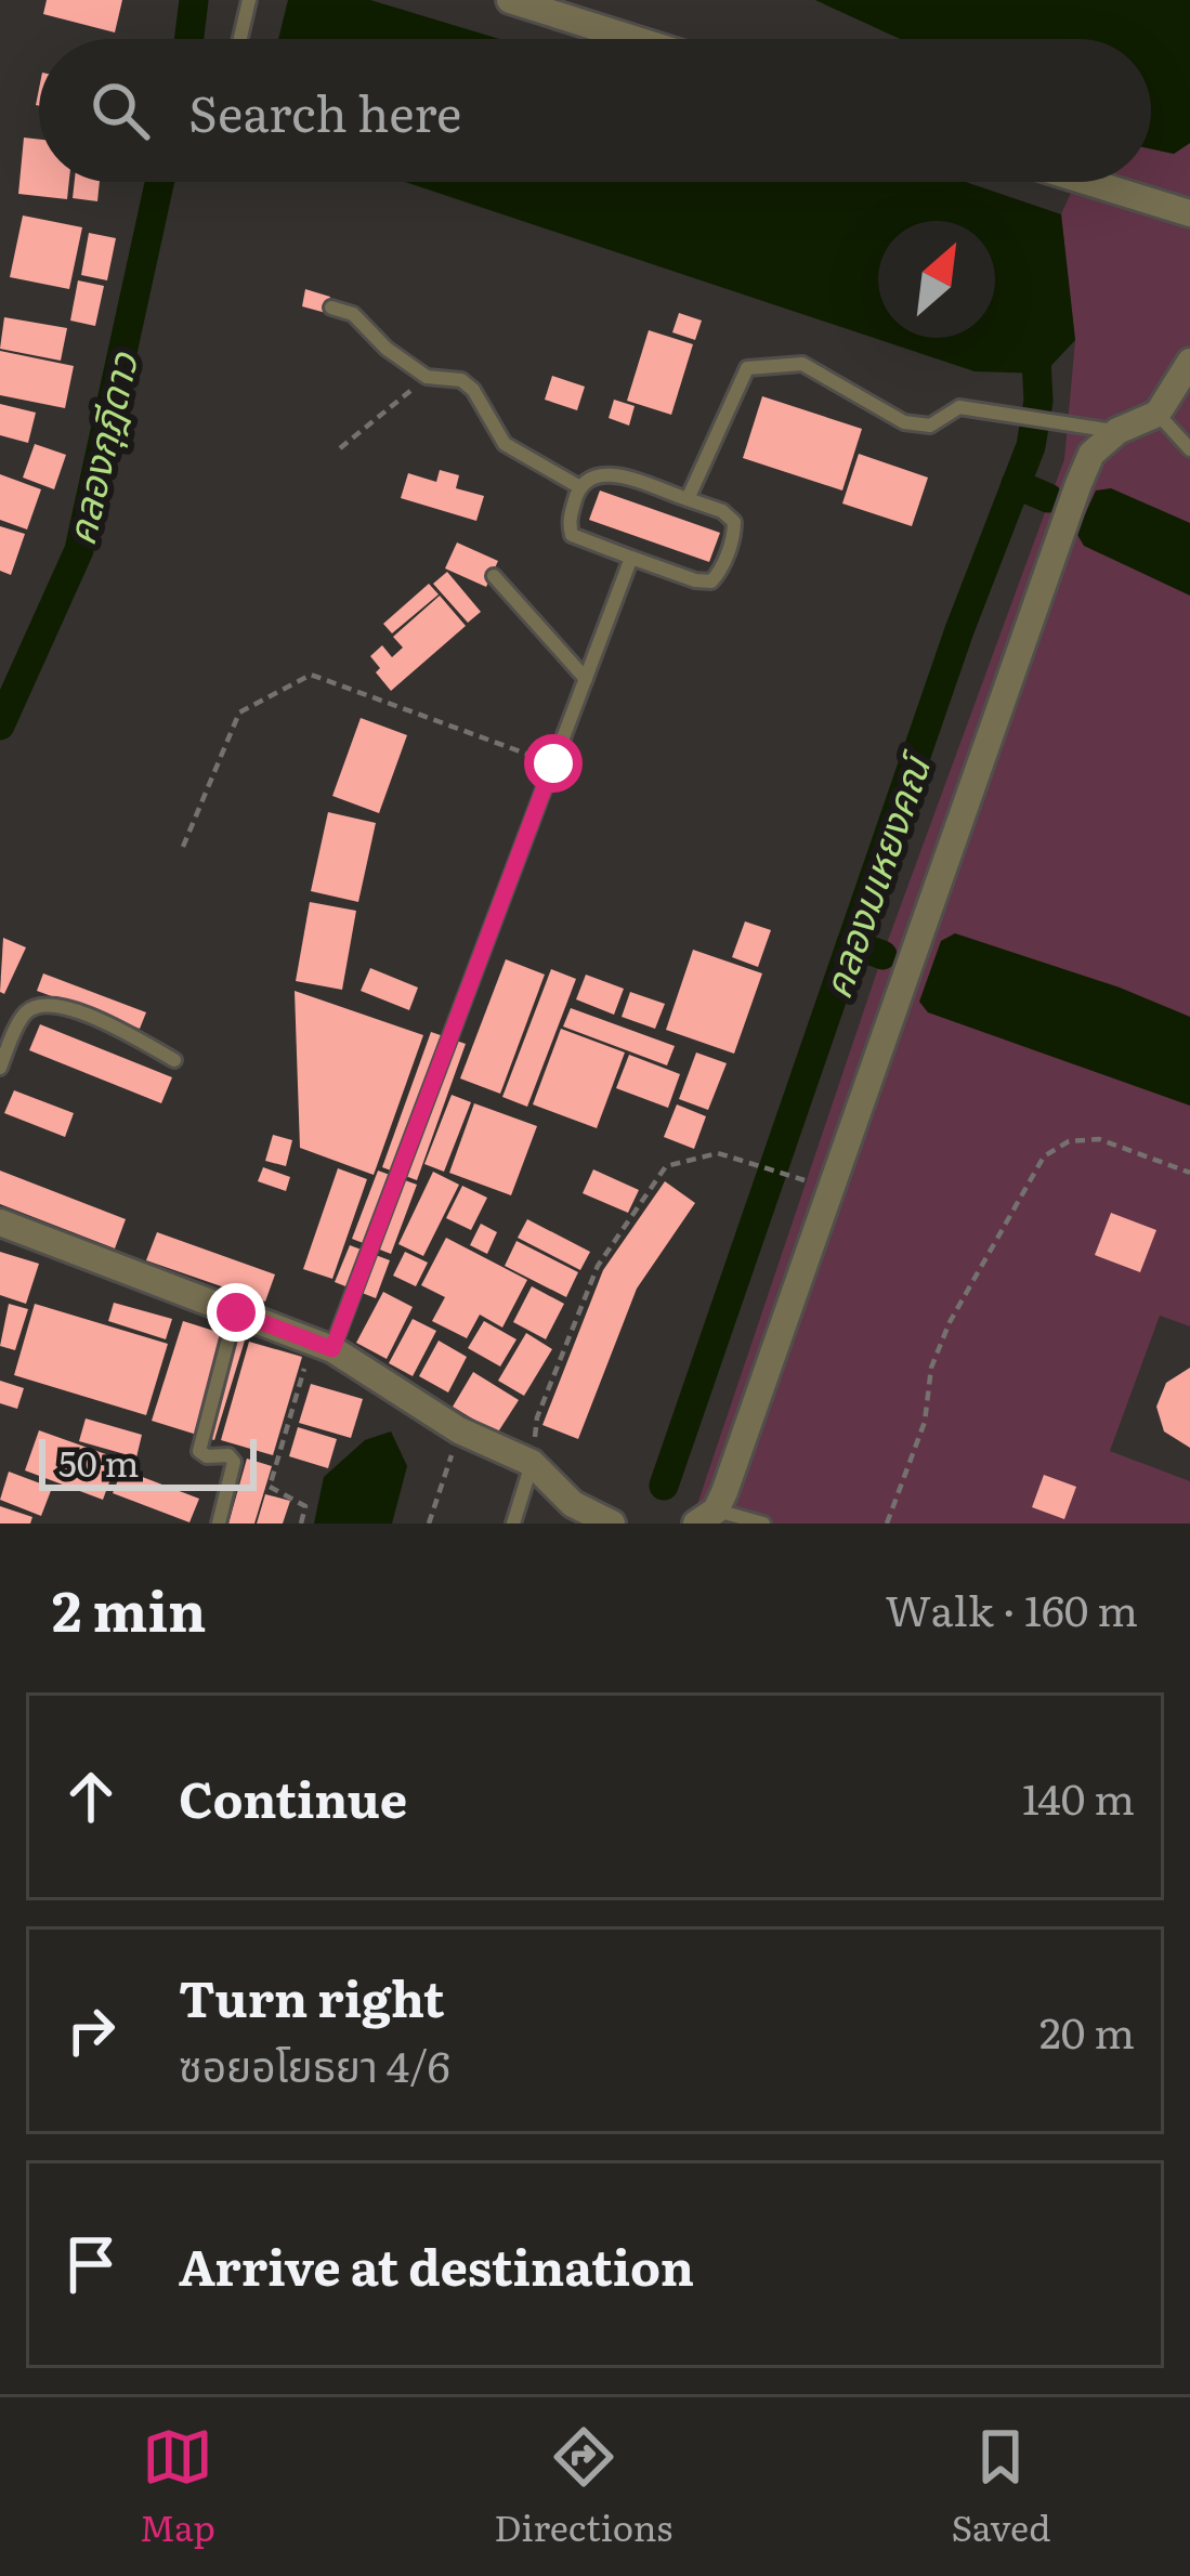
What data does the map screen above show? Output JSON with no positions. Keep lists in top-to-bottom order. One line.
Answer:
{"water":["คลองกุฎีดาว","คลองมเหยงคณ์"],"scale_bar":"50 m","north":"top right","page":{"search":"Search here","scale":"50 m","heading":["2 min","Walk · 160 m"],"list":[["Continue","140 m"],["Turn right","ซอยอโยธยา 4/6","20 m"],"Arrive at destination"],"nav":["Map","Directions","Saved"]}}
